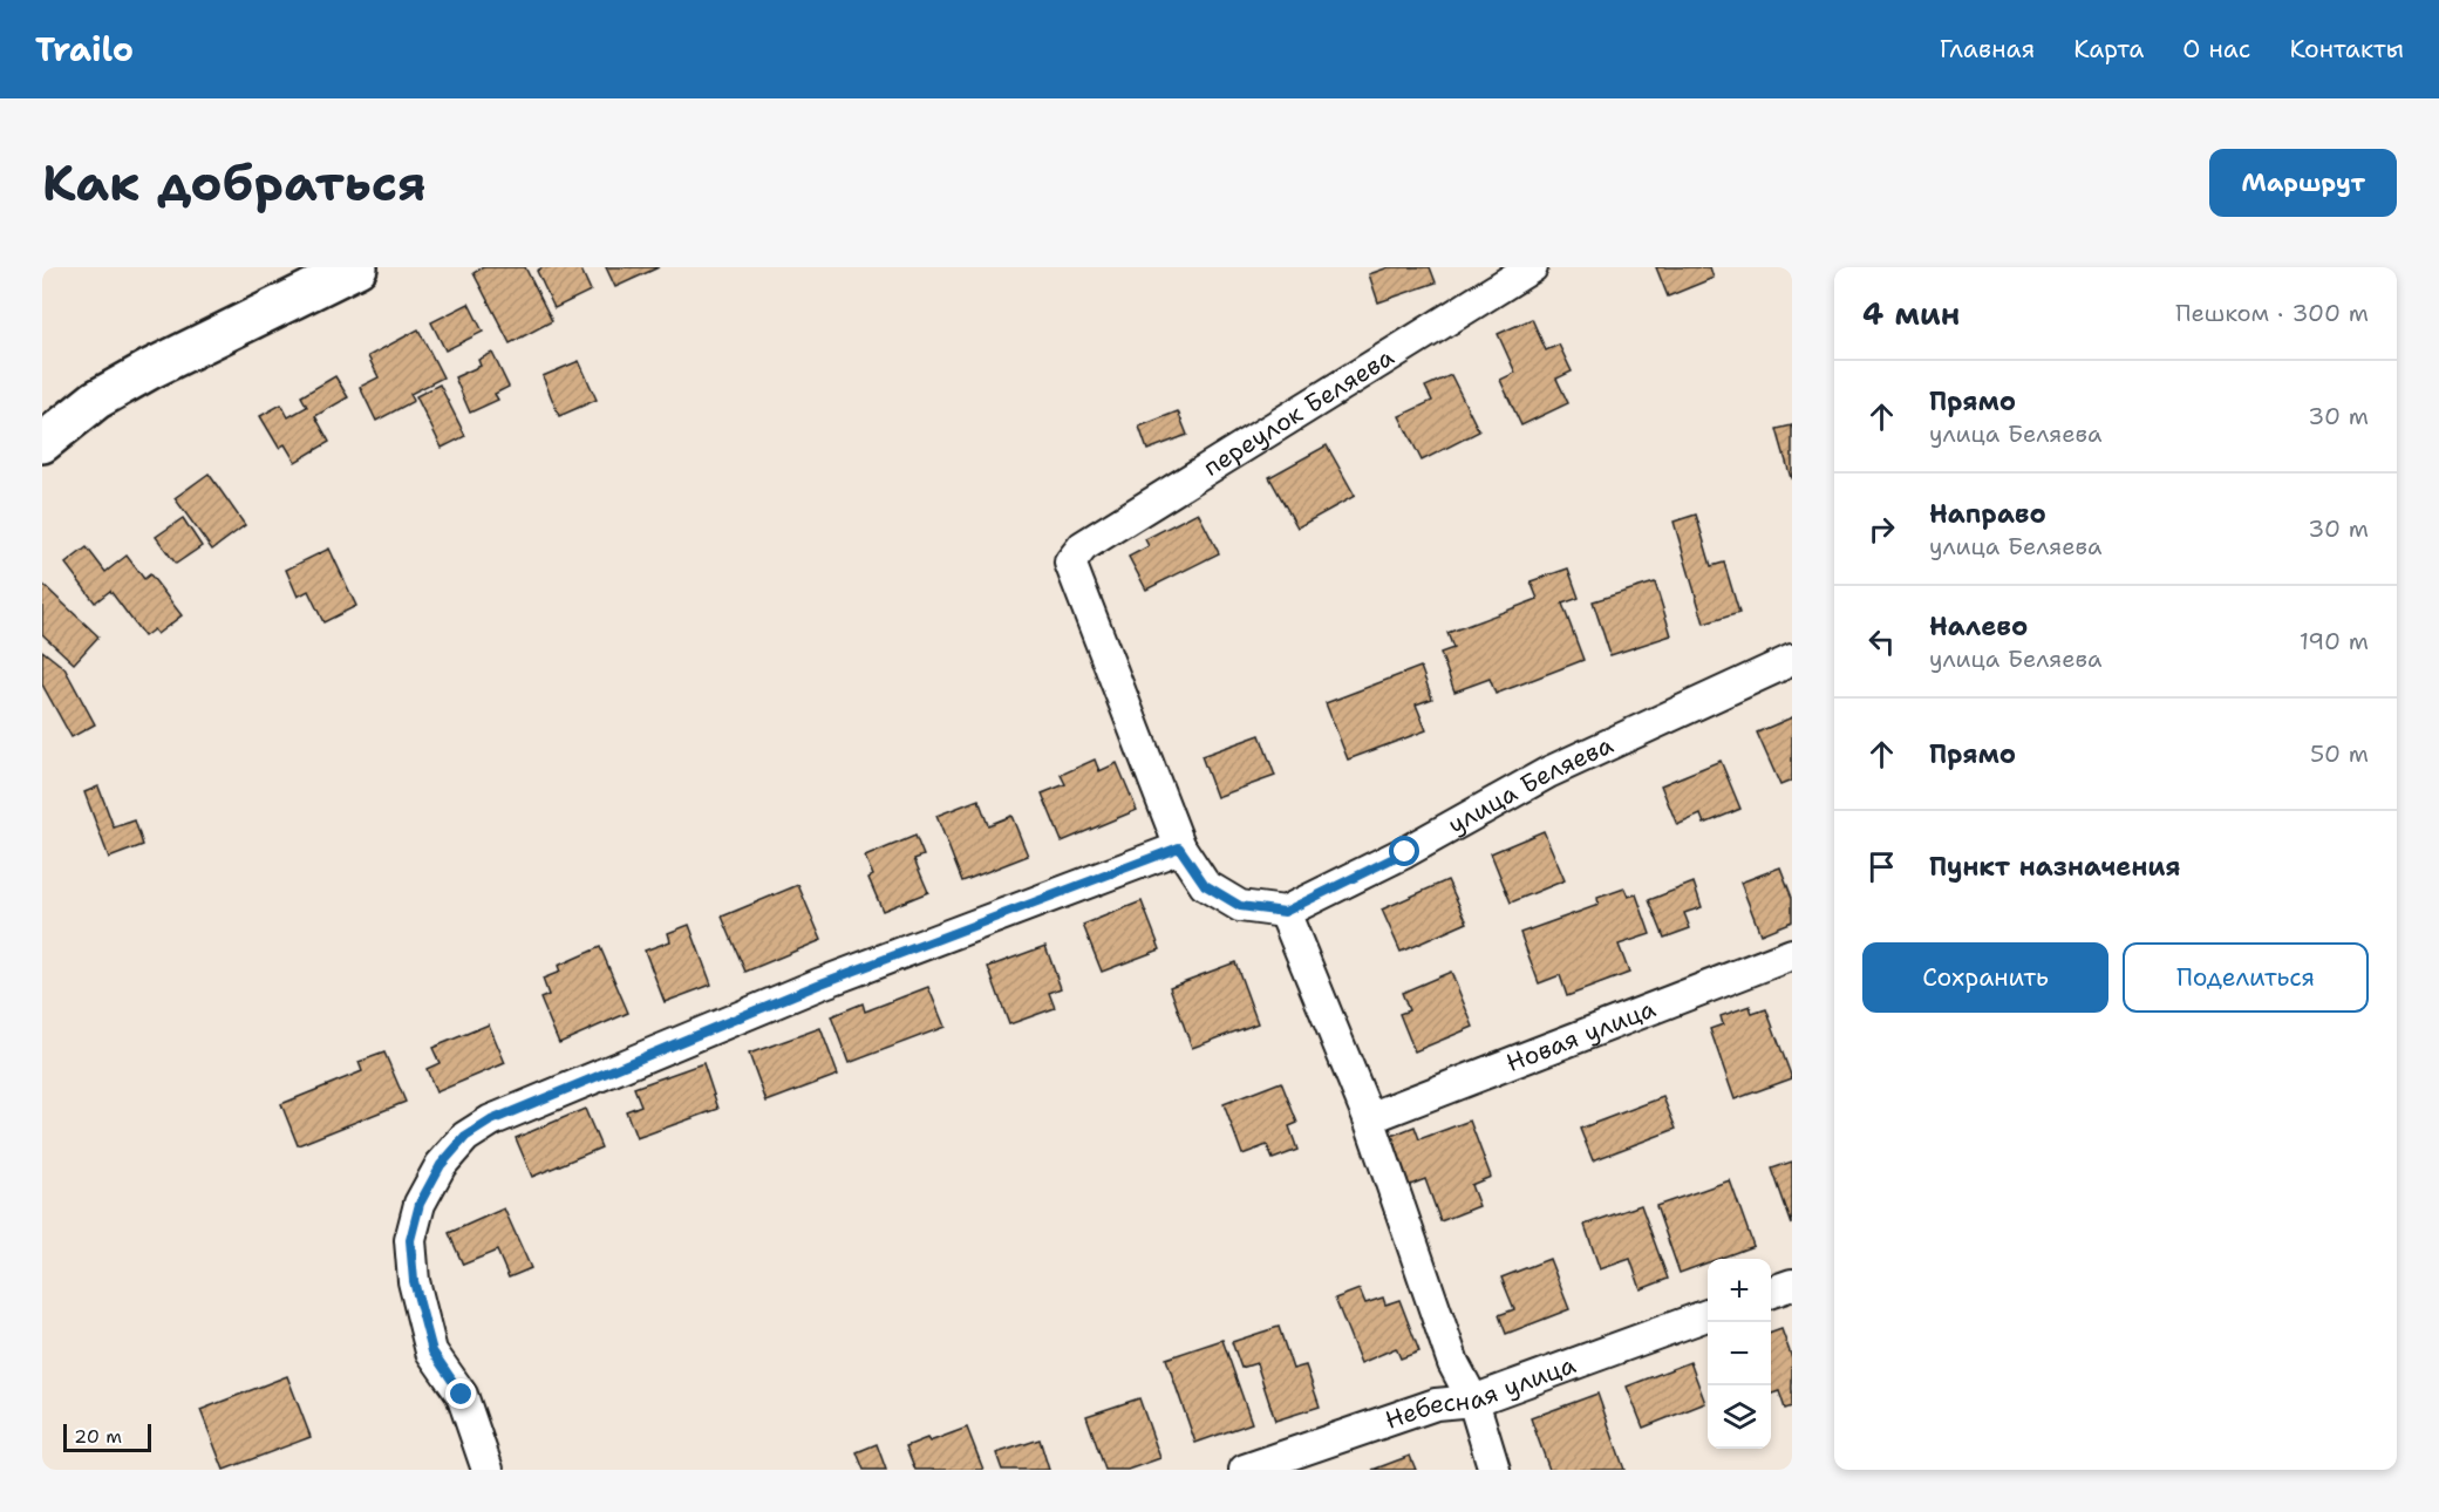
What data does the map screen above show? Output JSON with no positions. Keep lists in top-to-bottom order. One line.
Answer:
{"streets":{"street":["переулок Беляева","улица Беляева","Новая улица","Небесная улица"]},"scale_bar":"20 m","page":{"header":"Trailo","nav":["Главная","Карта","О нас","Контакты"],"buttons":["Маршрут",["Сохранить","Поделиться"]],"title":"Как добраться","heading":["4 мин","Пешком · 300 m"],"list":[["Прямо","улица Беляева","30 m"],["Направо","улица Беляева","30 m"],["Налево","улица Беляева","190 m"],["Прямо","50 m"],"Пункт назначения"],"map_buttons":["+","−"],"scale":"20 m"}}
